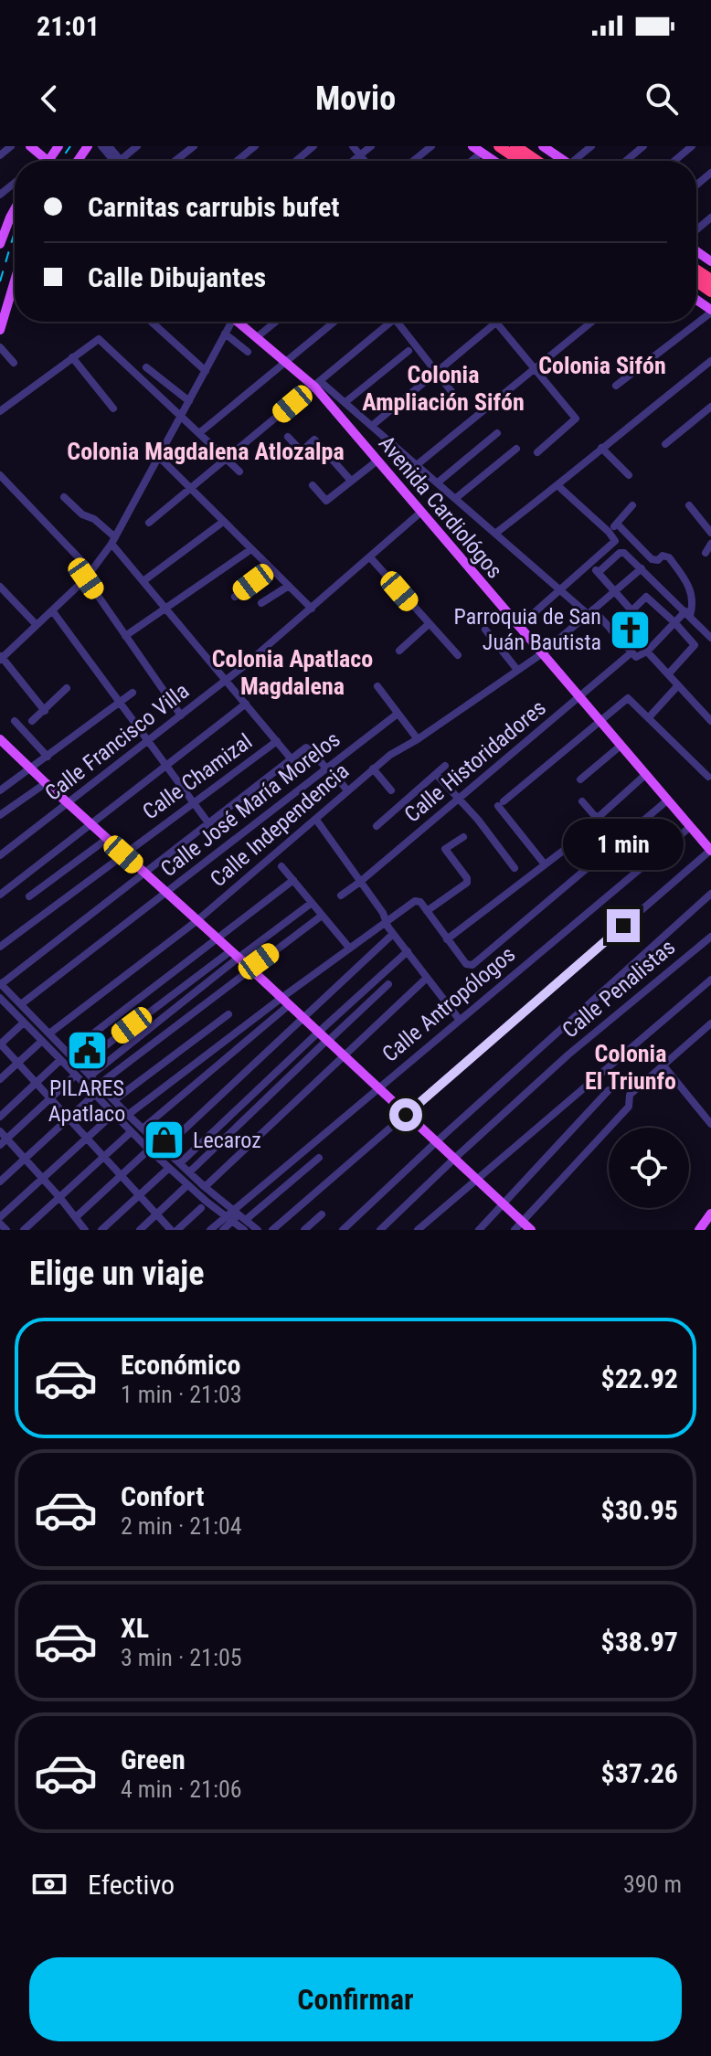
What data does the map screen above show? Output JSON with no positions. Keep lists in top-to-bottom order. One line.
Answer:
{"streets":{"main road":["Avenida Cardiológos"],"street":["Calle Francisco Villa","Calle Historidadores","Calle Chamizal","Calle José María Morelos","Calle Independencia","Calle Penalistas","Calle Antropólogos"]},"crossings":[["Avenida Cardiológos","Calle Francisco Villa"],["Avenida Cardiológos","Calle Historidadores"],["Avenida Cardiológos","Calle Independencia"],["Avenida Cardiológos","Calle Antropólogos"]],"districts":["Colonia Sifón","Colonia Ampliación Sifón","Colonia Magdalena Atlozalpa","Colonia Apatlaco Magdalena","Colonia El Triunfo"],"places":{"church":["Parroquia de San Juán Bautista"],"public building":["PILARES Apatlaco"],"shop":["Lecaroz"]},"page":{"status":"21:01","header":"Movio","banner":["Carnitas carrubis bufet","Calle Dibujantes"],"bubble":"1 min","heading":"Elige un viaje","list":[{"name":"Económico","note":"1 min · 21:03","value":"$22.92"},{"name":"Confort","note":"2 min · 21:04","value":"$30.95"},{"name":"XL","note":"3 min · 21:05","value":"$38.97"},{"name":"Green","note":"4 min · 21:06","value":"$37.26"}],"pay":["Efectivo","390 m"],"buttons":"Confirmar"}}
